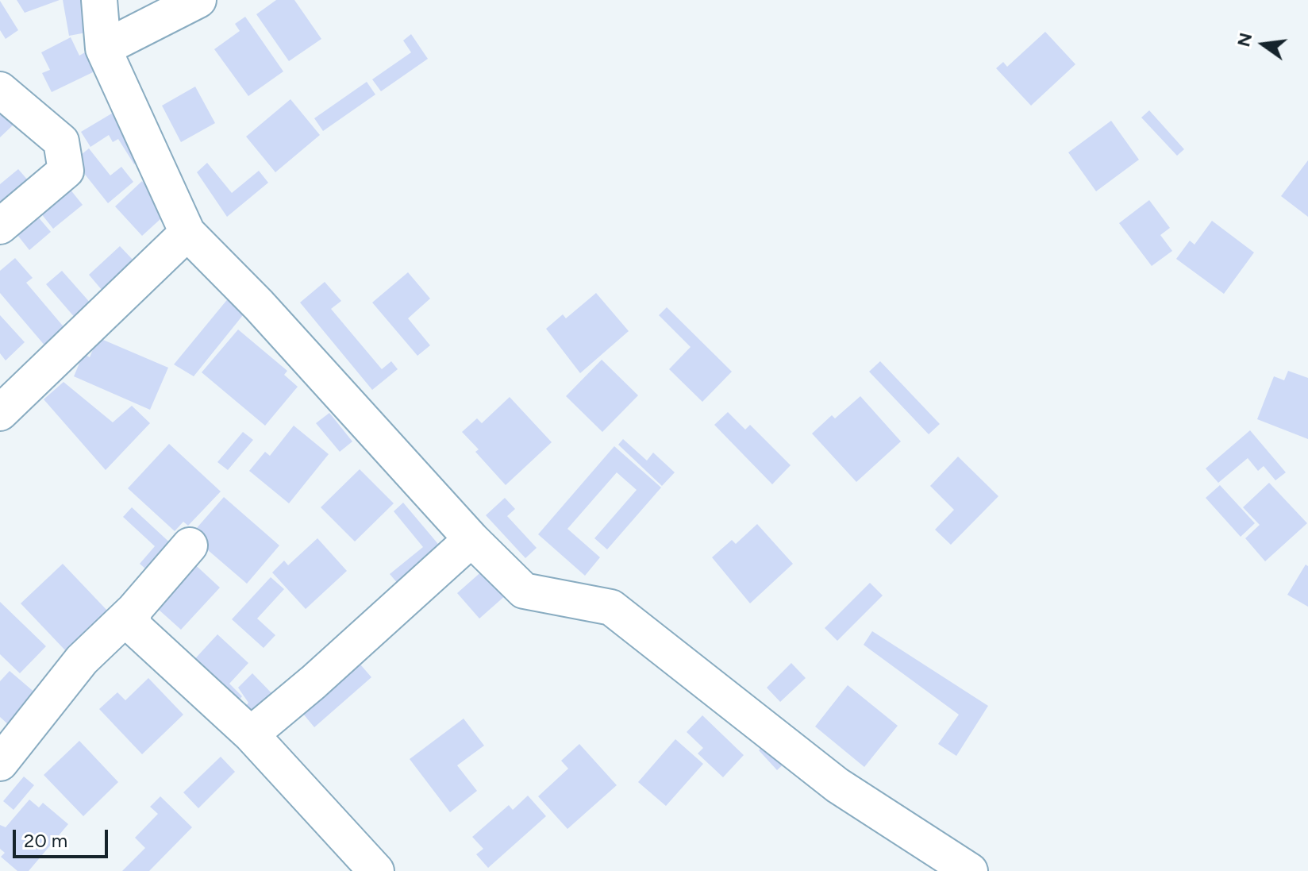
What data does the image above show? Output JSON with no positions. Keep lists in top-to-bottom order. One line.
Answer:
{"scale_bar":"20 m","north":"left"}
